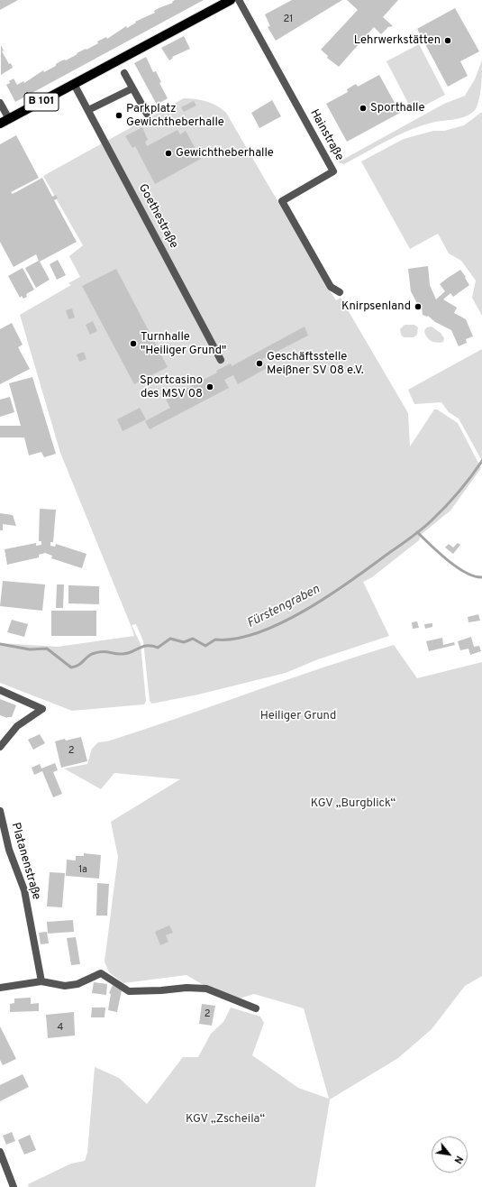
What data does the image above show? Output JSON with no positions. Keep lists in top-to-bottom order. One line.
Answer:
{"streets":{"main road":["B 101"],"street":["Hainstraße","Goethestraße","Platanenstraße"]},"crossings":[["B 101","Goethestraße"]],"water":["Fürstengraben"],"parks":["Heiliger Grund","KGV „Burgblick“","KGV „Zscheila“"],"places":["Lehrwerkstätten","Sporthalle","Parkplatz Gewichtheberhalle","Gewichtheberhalle","Knirpsenland","Turnhalle \"Heiliger Grund\"","Geschäftsstelle Meißner SV 08 e.V.","Sportcasino des MSV 08"],"house_numbers":["21","2","1a","2","4"],"north":"bottom right"}
